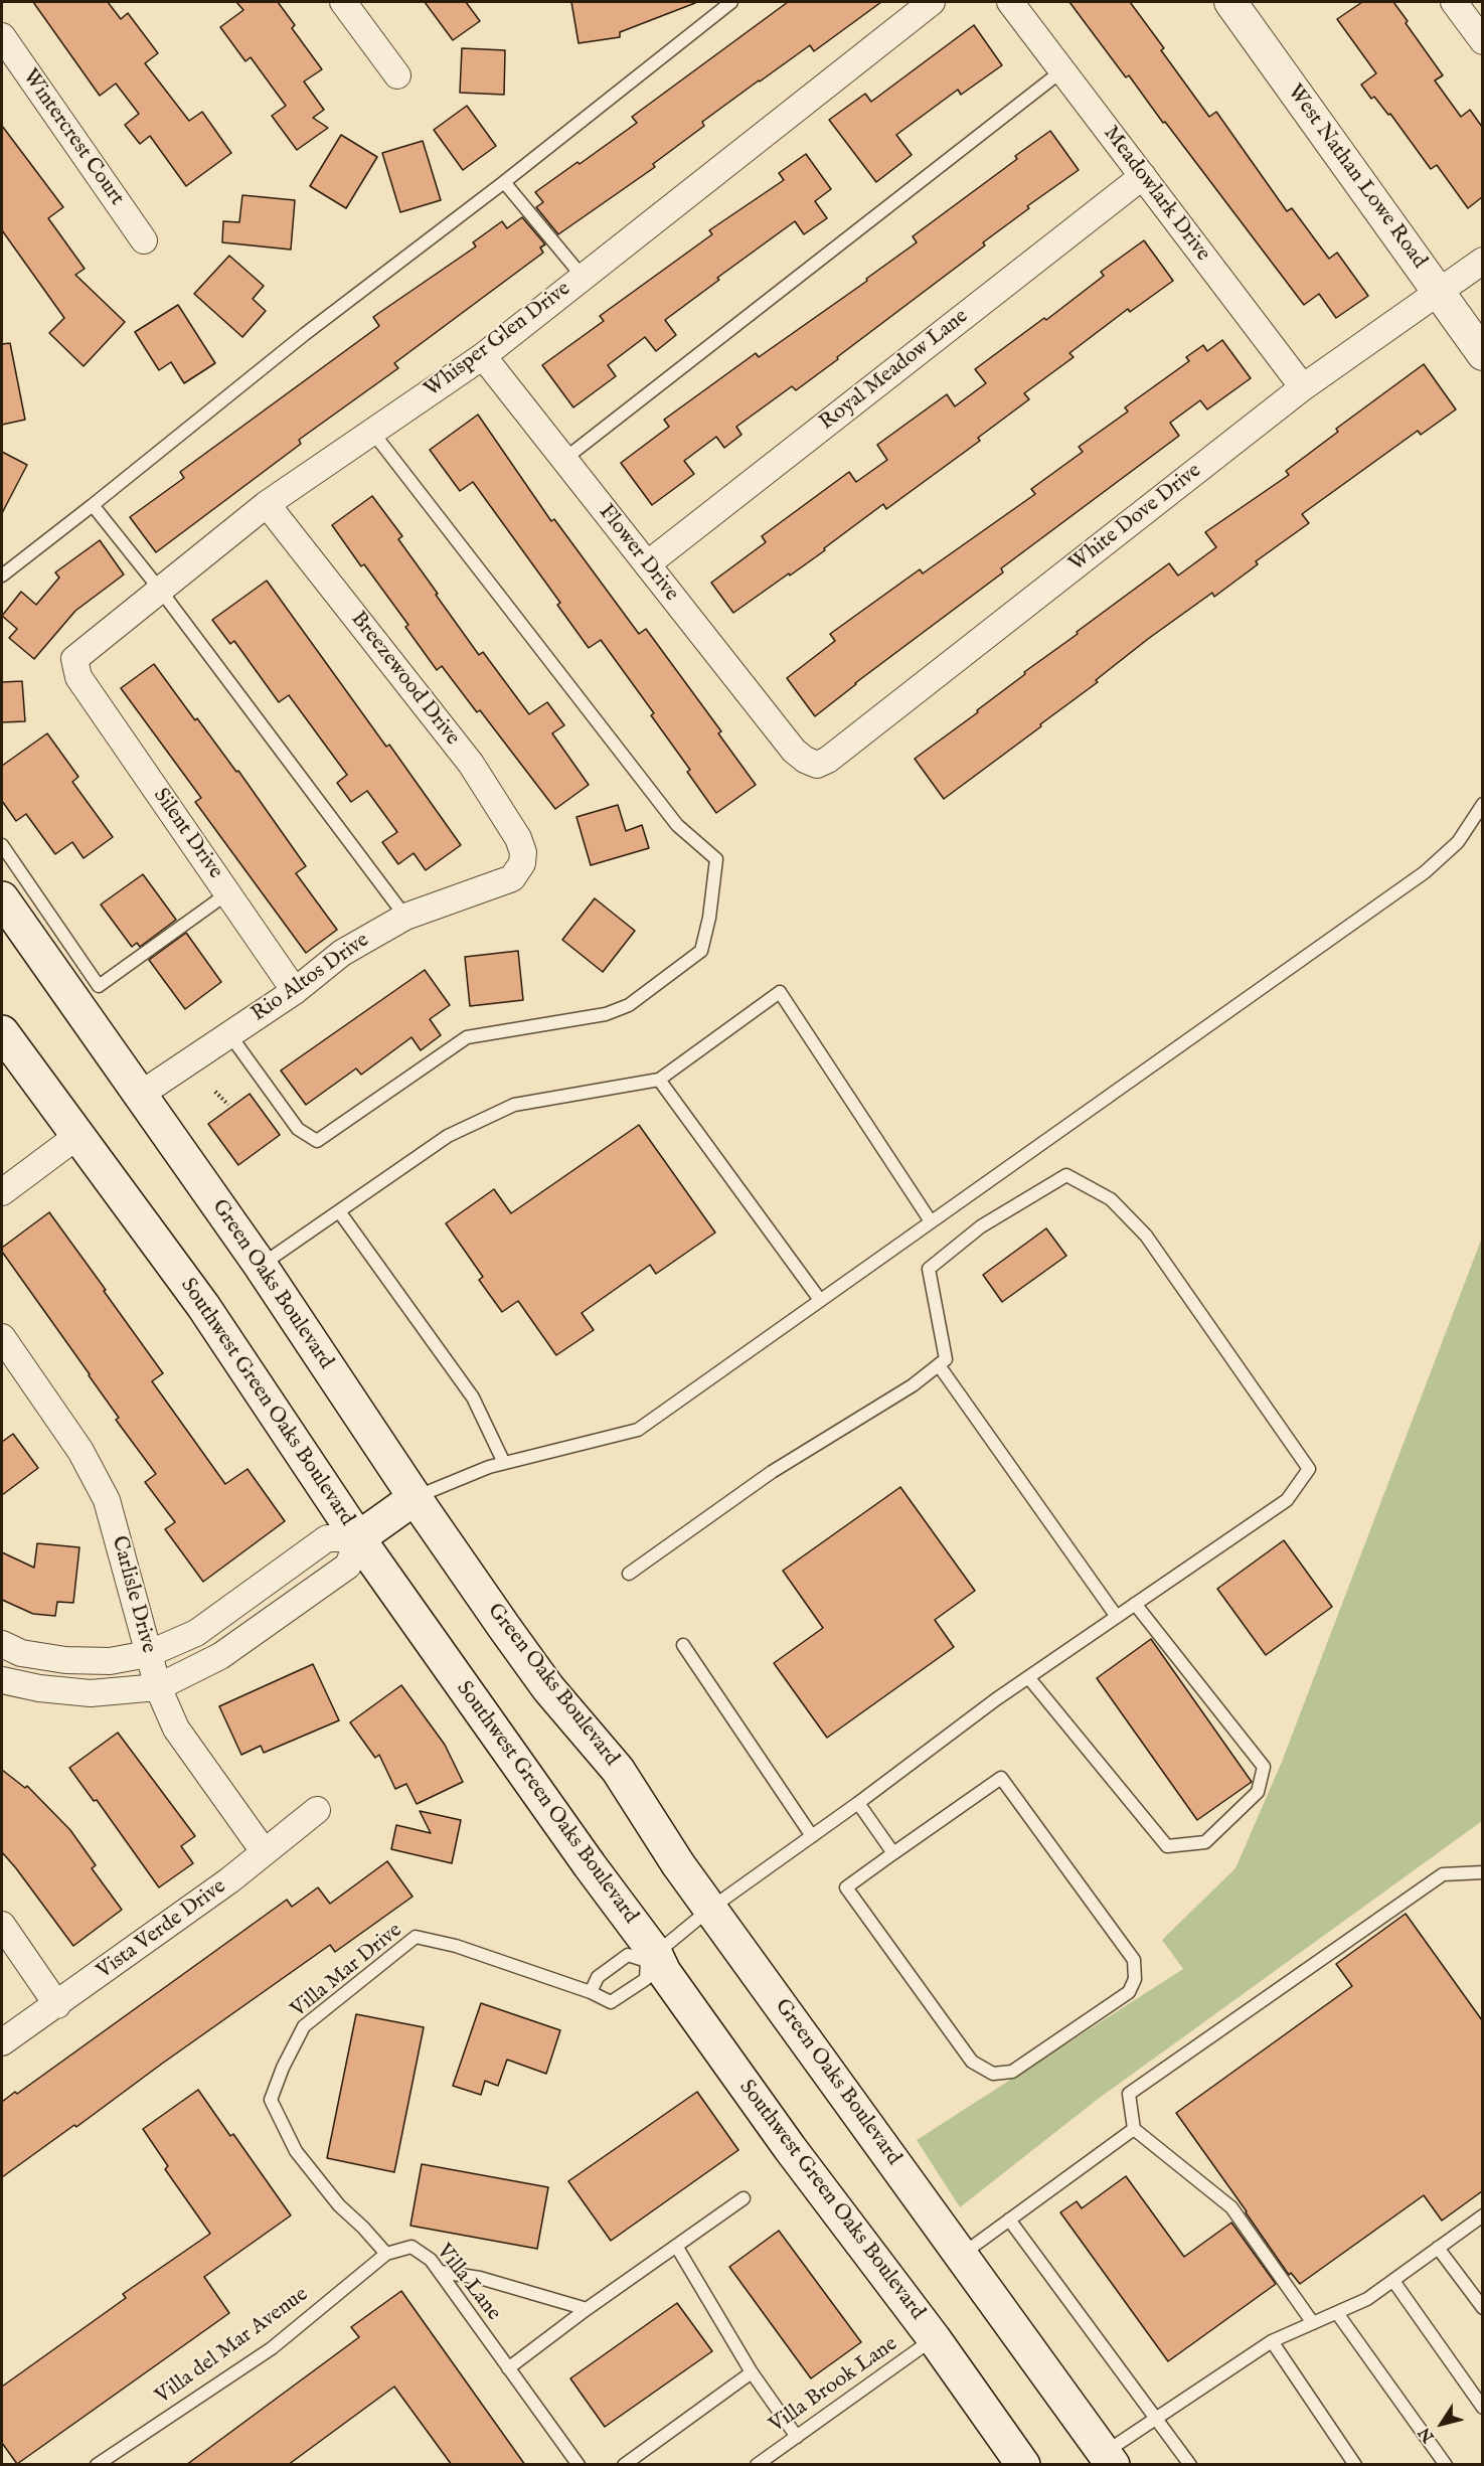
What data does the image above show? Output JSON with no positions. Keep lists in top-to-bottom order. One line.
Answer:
{"streets":{"main road":["Green Oaks Boulevard","Southwest Green Oaks Boulevard"],"street":["Wintercrest Court","West Nathan Lowe Road","Meadowlark Drive","Whisper Glen Drive","Royal Meadow Lane","White Dove Drive","Flower Drive","Breezewood Drive","Silent Drive","Rio Altos Drive","Carlisle Drive","Vista Verde Drive"],"lane":["Villa Mar Drive","Villa Lane","Villa del Mar Avenue","Villa Brook Lane"]},"crossings":[["West Nathan Lowe Road","White Dove Drive"],["Meadowlark Drive","Royal Meadow Lane"],["Meadowlark Drive","White Dove Drive"],["Whisper Glen Drive","Flower Drive"],["Whisper Glen Drive","Breezewood Drive"],["Whisper Glen Drive","Silent Drive"],["Royal Meadow Lane","Flower Drive"],["White Dove Drive","Flower Drive"],["Breezewood Drive","Rio Altos Drive"],["Silent Drive","Rio Altos Drive"],["Rio Altos Drive","Green Oaks Boulevard"],["Green Oaks Boulevard","Villa Mar Drive"],["Southwest Green Oaks Boulevard","Villa Mar Drive"],["Southwest Green Oaks Boulevard","Villa Brook Lane"],["Carlisle Drive","Vista Verde Drive"],["Villa Mar Drive","Villa Lane"],["Villa Mar Drive","Villa del Mar Avenue"],["Villa Lane","Villa del Mar Avenue"]],"north":"bottom left"}
